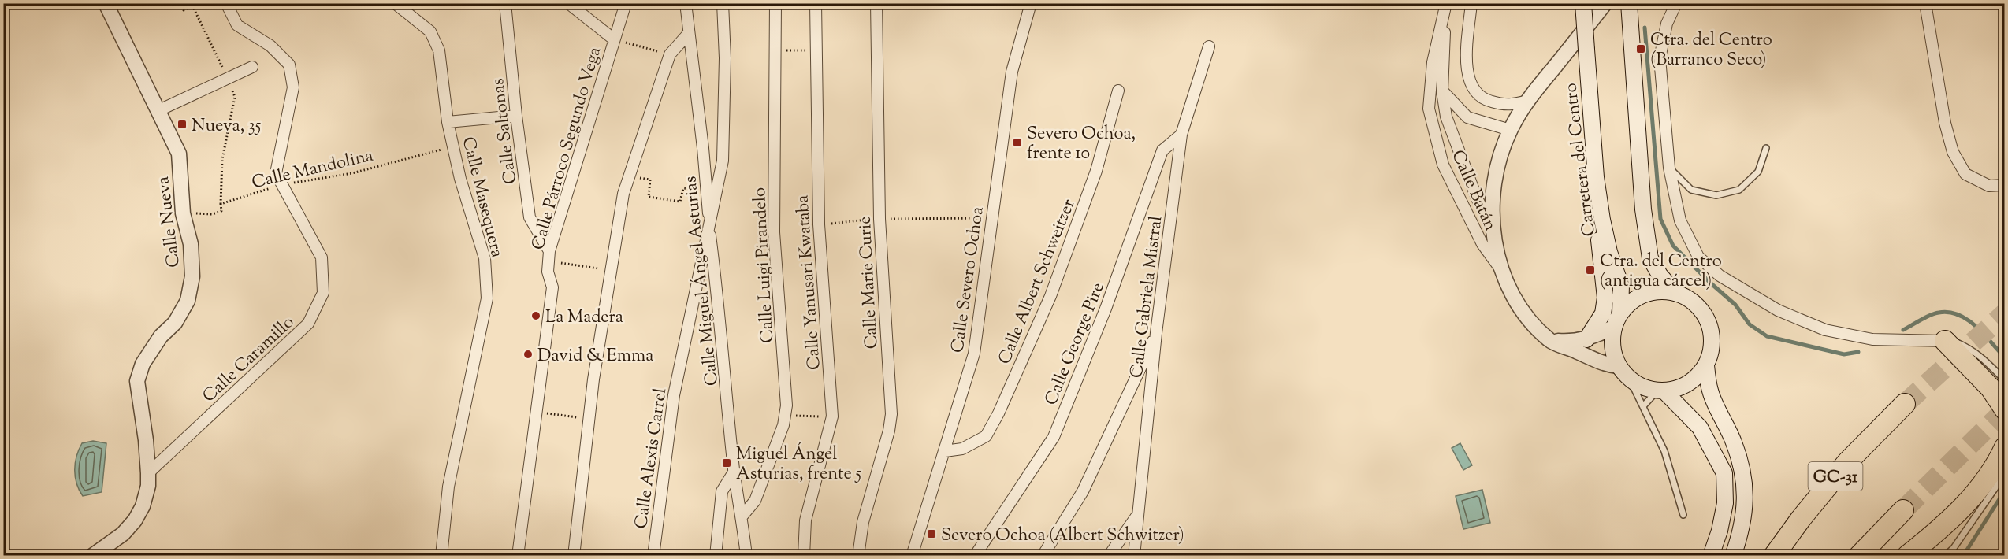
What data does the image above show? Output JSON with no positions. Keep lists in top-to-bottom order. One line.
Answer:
{"streets":{"highway":["GC-31"],"main road":["Carretera del Centro"],"street":["Calle Saltonas","Calle Párroco Segundo Vega","Calle Batán","Calle Masequera","Calle Nueva","Calle Luigi Pirandelo","Calle Severo Ochoa","Calle Miguel Ángel Asturias","Calle Albert Schweitzer","Calle Yanusari Kwataba","Calle Marie Curie","Calle Gabriela Mistral","Calle George Pire","Calle Caramillo","Calle Alexis Carrel"],"path":["Calle Mandolina"]},"crossings":[["Calle Saltonas","Calle Párroco Segundo Vega"],["Carretera del Centro","Calle Batán"],["Calle Mandolina","Calle Masequera"],["Calle Mandolina","Calle Nueva"],["Calle Mandolina","Calle Caramillo"],["Calle Nueva","Calle Caramillo"],["Calle Luigi Pirandelo","Calle Miguel Ángel Asturias"],["Calle Severo Ochoa","Calle Albert Schweitzer"],["Calle Miguel Ángel Asturias","Calle Alexis Carrel"],["Calle Gabriela Mistral","Calle George Pire"]],"places":{"transit":["Ctra. del Centro (Barranco Seco)","Nueva, 35","Severo Ochoa, frente 10","Ctra. del Centro (antigua cárcel)","Miguel Ángel Asturias, frente 5","Severo Ochoa (Albert Schwitzer)"],"other":["La Madera","David & Emma"]}}
